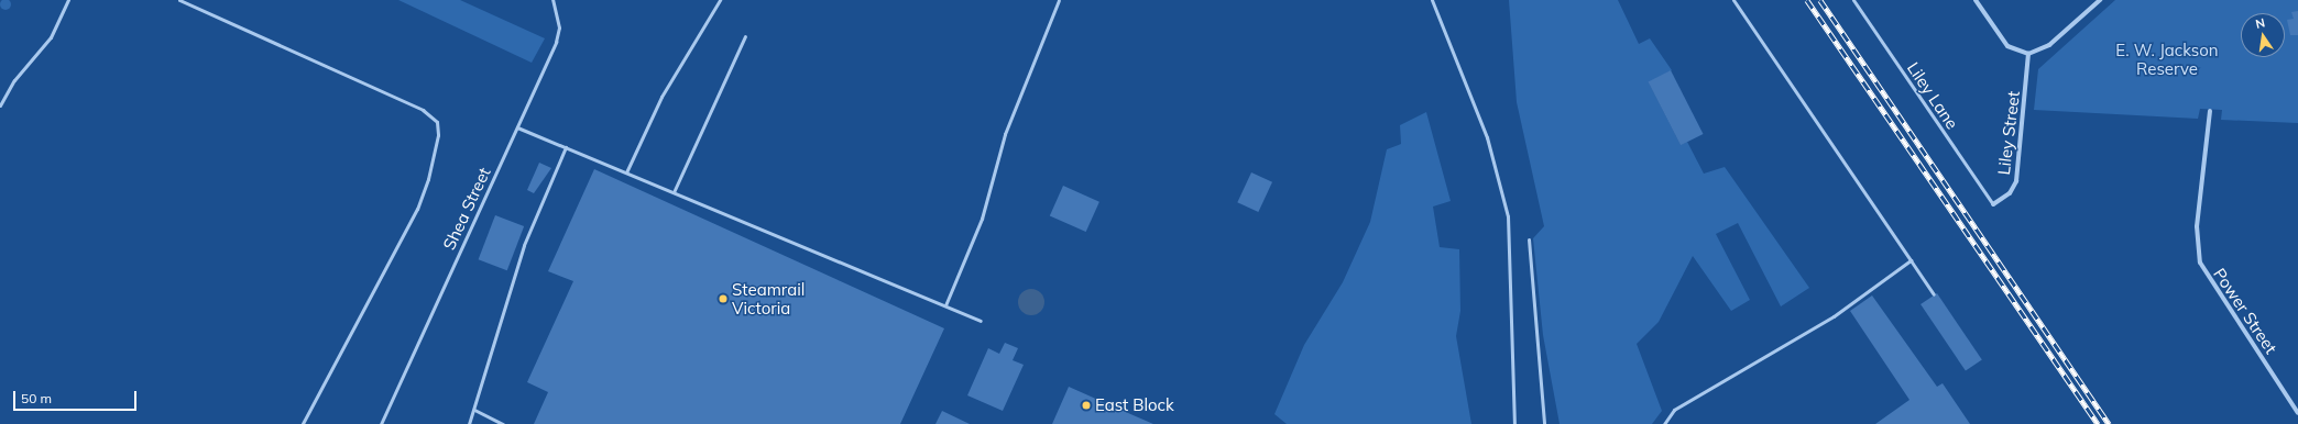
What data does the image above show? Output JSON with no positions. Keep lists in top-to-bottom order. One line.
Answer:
{"streets":{"street":["Liley Street","Power Street"],"lane":["Liley Lane","Shea Street"]},"crossings":[["Liley Lane","Liley Street"]],"parks":["E. W. Jackson Reserve"],"places":["Steamrail Victoria","East Block"],"scale_bar":"50 m","north":"top"}
